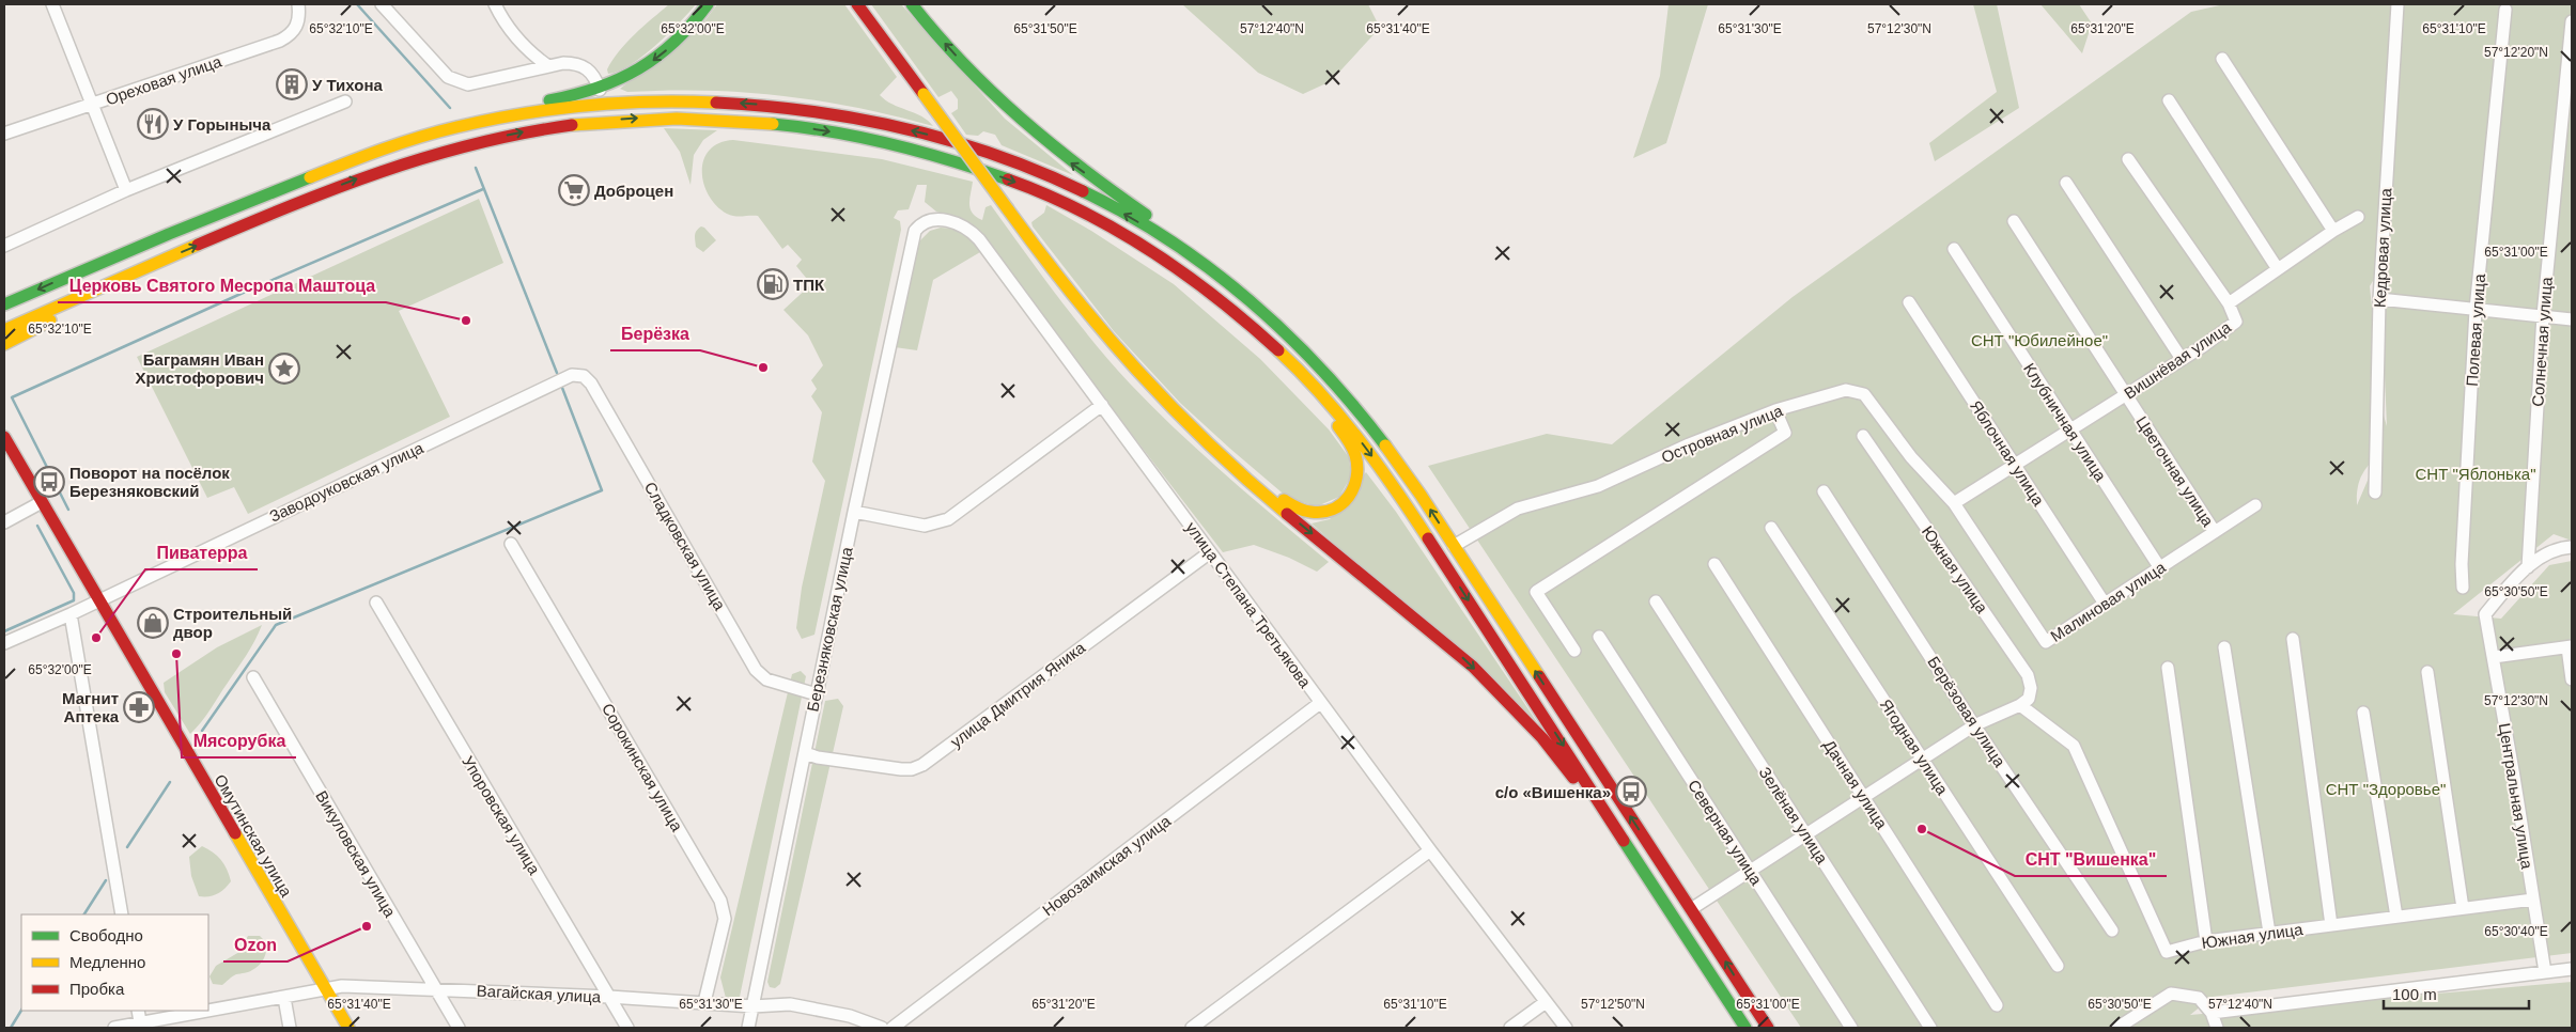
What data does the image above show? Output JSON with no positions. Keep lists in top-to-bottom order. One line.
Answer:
{"streets":{"main road":["Омутинская улица"],"street":["Ореховая улица","Кедровая улица","Полевая улица","Солнечная улица","Вишнёвая улица","Клубничная улица","Островная улица","Яблочная улица","Цветочная улица","Заводоуковская улица","Сладковская улица","Южная улица","Малиновая улица","улица Степана Третьякова","Березняковская улица","улица Дмитрия Яника","Берёзовая улица","Ягодная улица","Сорокинская улица","Дачная улица","Центральная улица","Упоровская улица","Зелёная улица","Северная улица","Викуловская улица","Новозаимская улица","Вагайская улица"]},"crossings":[["Солнечная улица","Центральная улица"],["Вишнёвая улица","Клубничная улица"],["Вишнёвая улица","Островная улица"],["Вишнёвая улица","Яблочная улица"],["Вишнёвая улица","Цветочная улица"],["Вишнёвая улица","Малиновая улица"],["Клубничная улица","Малиновая улица"],["Островная улица","Малиновая улица"],["Яблочная улица","Малиновая улица"],["Цветочная улица","Малиновая улица"],["Заводоуковская улица","Сладковская улица"],["Заводоуковская улица","Омутинская улица"],["Сладковская улица","Березняковская улица"],["Южная улица","Центральная улица"],["улица Степана Третьякова","Березняковская улица"],["улица Степана Третьякова","улица Дмитрия Яника"],["улица Степана Третьякова","Новозаимская улица"],["Березняковская улица","улица Дмитрия Яника"],["Березняковская улица","Вагайская улица"],["Сорокинская улица","Вагайская улица"],["Упоровская улица","Вагайская улица"],["Омутинская улица","Вагайская улица"],["Викуловская улица","Вагайская улица"]],"parks":["СНТ \"Юбилейное\"","СНТ \"Яблонька\"","СНТ \"Здоровье\""],"places":{"building":["У Тихона"],"restaurant":["У Горыныча"],"supermarket":["Доброцен"],"fuel station":["ТПК"],"other":["Церковь Святого Месропа Маштоца","Берёзка","Пиватерра","Мясорубка","СНТ \"Вишенка\"","Ozon"],"place":["Баграмян Иван Христофорович"],"bus stop":["Поворот на посёлок Березняковский","с/о «Вишенка»"],"shop":["Строительный двор"],"pharmacy":["Магнит Аптека"]},"legend":["Свободно","Медленно","Пробка"],"scale_bar":"100 m","coordinates":["65°32'10\"E","65°32'00\"E","65°31'50\"E","65°31'40\"E","65°31'30\"E","65°31'20\"E","65°31'10\"E","57°12'40\"N","57°12'30\"N","57°12'20\"N","65°31'00\"E","65°30'50\"E","65°30'40\"E","57°12'50\"N"]}
